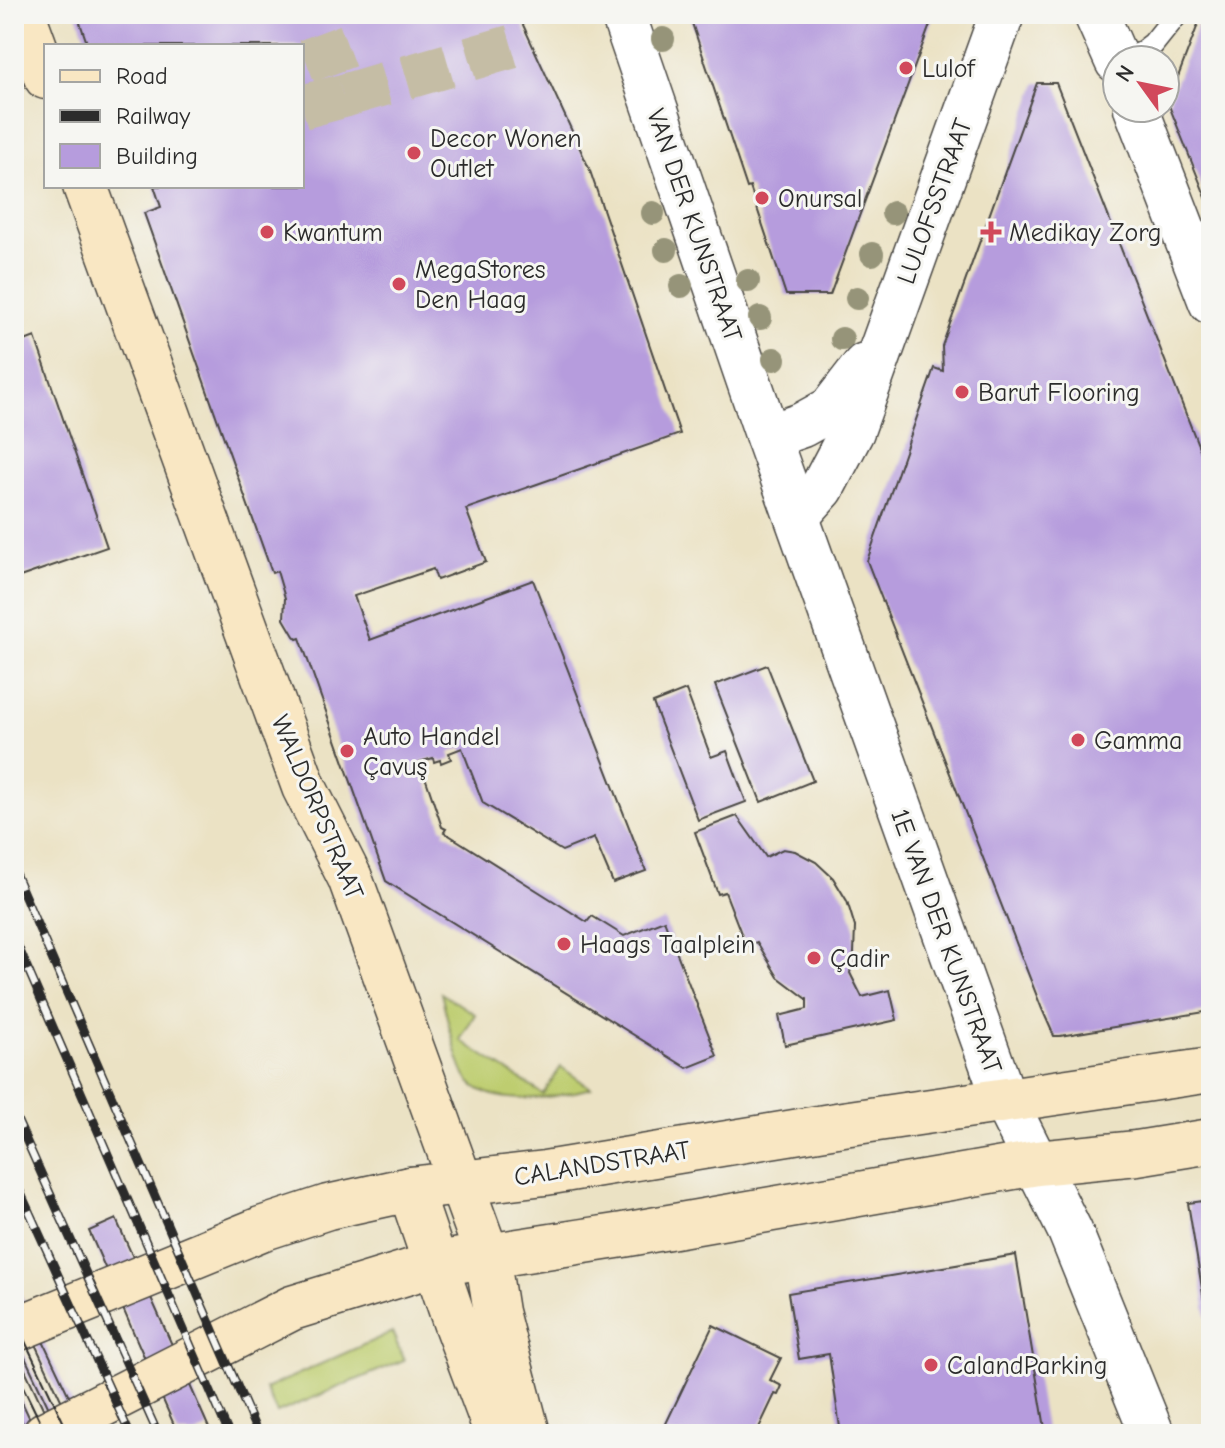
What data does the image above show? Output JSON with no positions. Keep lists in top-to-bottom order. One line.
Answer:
{"streets":{"main road":["WALDORPSTRAAT","CALANDSTRAAT"],"street":["LULOFSSTRAAT","VAN DER KUNSTRAAT","1E VAN DER KUNSTRAAT"]},"crossings":[["LULOFSSTRAAT","VAN DER KUNSTRAAT"],["LULOFSSTRAAT","1E VAN DER KUNSTRAAT"],["VAN DER KUNSTRAAT","1E VAN DER KUNSTRAAT"],["WALDORPSTRAAT","CALANDSTRAAT"],["1E VAN DER KUNSTRAAT","CALANDSTRAAT"]],"places":{"other":["Lulof","Decor Wonen Outlet","Onursal","Kwantum","MegaStores Den Haag","Barut Flooring","Gamma","Auto Handel Çavuş","Haags Taalplein","Çadir","CalandParking"],"health":["Medikay Zorg"]},"legend":["Road","Railway","Building"],"north":"top left"}
